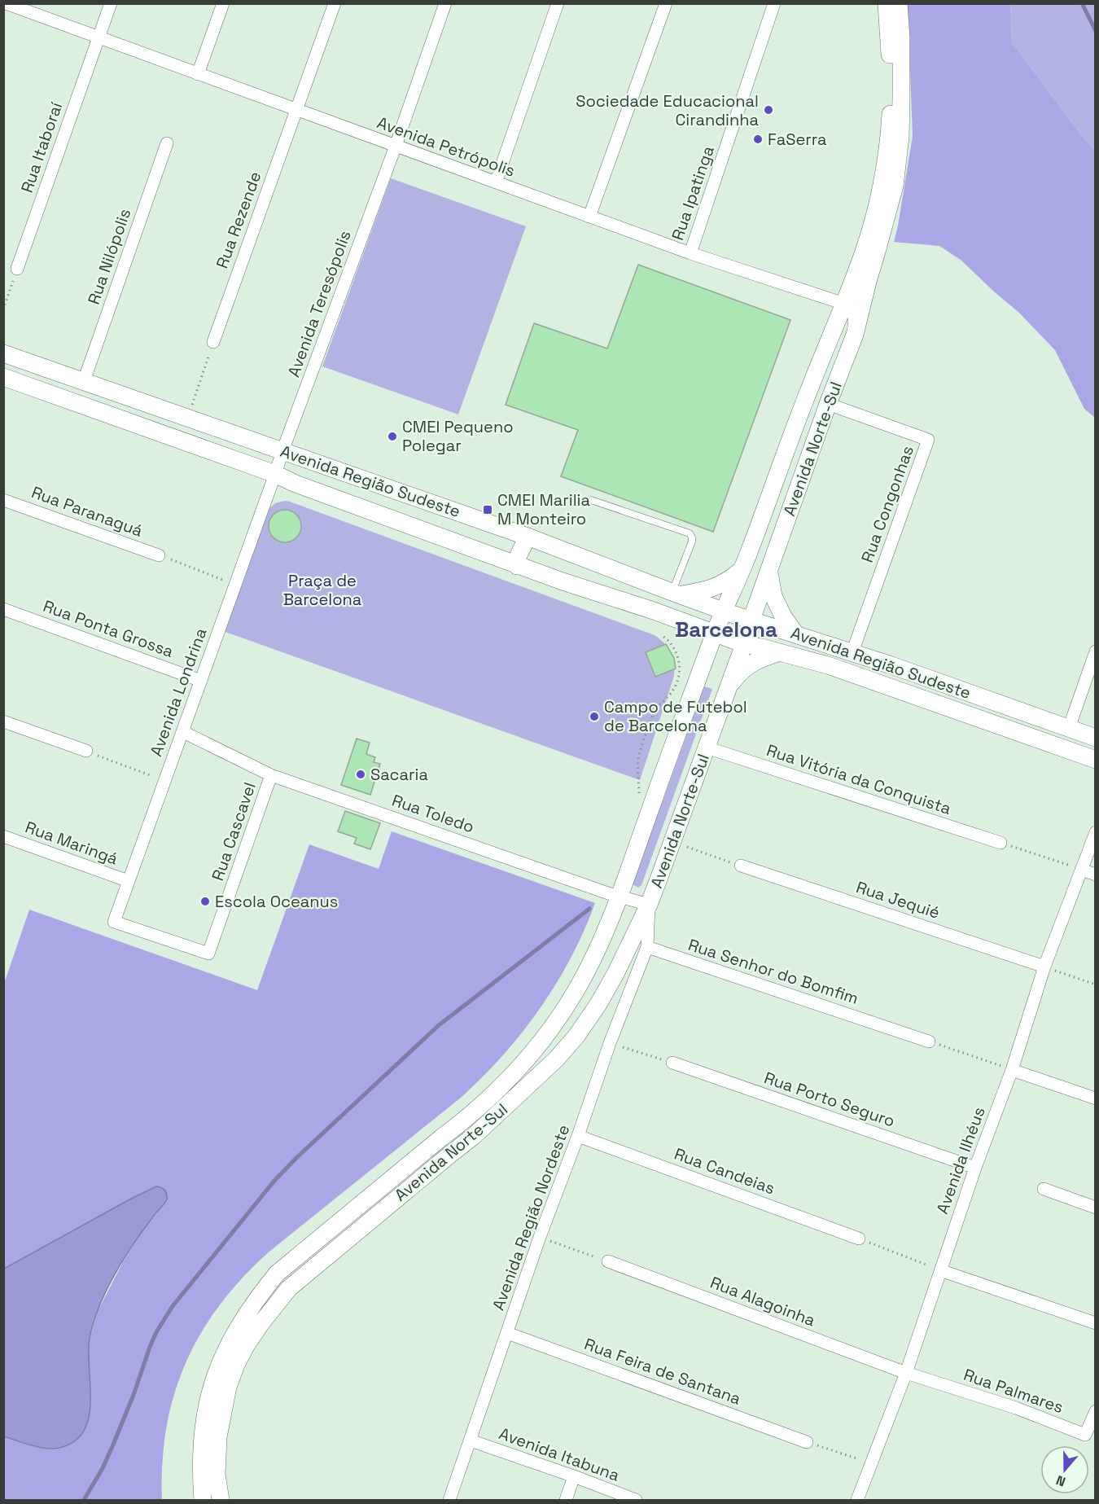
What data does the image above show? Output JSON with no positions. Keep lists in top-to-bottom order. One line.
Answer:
{"streets":{"main road":["Avenida Norte-Sul","Avenida Região Sudeste"],"street":["Avenida Petrópolis","Rua Itaboraí","Rua Ipatinga","Rua Rezende","Rua Nilópolis","Avenida Teresópolis","Rua Congonhas","Rua Paranaguá","Rua Ponta Grossa","Avenida Londrina","Rua Vitória da Conquista","Rua Toledo","Rua Cascavel","Rua Maringá","Rua Jequié","Rua Senhor do Bomfim","Rua Porto Seguro","Avenida Ilhéus","Rua Candeias","Avenida Região Nordeste","Rua Alagoinha","Rua Feira de Santana","Rua Palmares","Avenida Itabuna"]},"crossings":[["Avenida Petrópolis","Rua Itaboraí"],["Avenida Petrópolis","Rua Ipatinga"],["Avenida Petrópolis","Rua Rezende"],["Avenida Petrópolis","Avenida Teresópolis"],["Avenida Petrópolis","Avenida Norte-Sul"],["Rua Nilópolis","Avenida Região Sudeste"],["Avenida Teresópolis","Avenida Região Sudeste"],["Avenida Teresópolis","Avenida Londrina"],["Avenida Norte-Sul","Avenida Região Sudeste"],["Avenida Norte-Sul","Rua Congonhas"],["Avenida Norte-Sul","Rua Vitória da Conquista"],["Avenida Norte-Sul","Rua Toledo"],["Avenida Região Sudeste","Rua Congonhas"],["Avenida Região Sudeste","Avenida Londrina"],["Rua Ponta Grossa","Avenida Londrina"],["Avenida Londrina","Rua Toledo"],["Avenida Londrina","Rua Cascavel"],["Avenida Londrina","Rua Maringá"],["Rua Toledo","Rua Cascavel"],["Rua Jequié","Avenida Ilhéus"],["Rua Senhor do Bomfim","Avenida Região Nordeste"],["Rua Porto Seguro","Avenida Ilhéus"],["Avenida Ilhéus","Rua Alagoinha"],["Avenida Ilhéus","Rua Palmares"],["Rua Candeias","Avenida Região Nordeste"],["Avenida Região Nordeste","Rua Feira de Santana"],["Avenida Região Nordeste","Avenida Itabuna"],["Rua Alagoinha","Rua Palmares"]],"districts":["Barcelona"],"parks":["Praça de Barcelona"],"places":{"other":["Sociedade Educacional Cirandinha","FaSerra","CMEI Pequeno Polegar","Campo de Futebol de Barcelona","Sacaria","Escola Oceanus"],"transit":["CMEI Marilia M Monteiro"]},"north":"bottom"}
